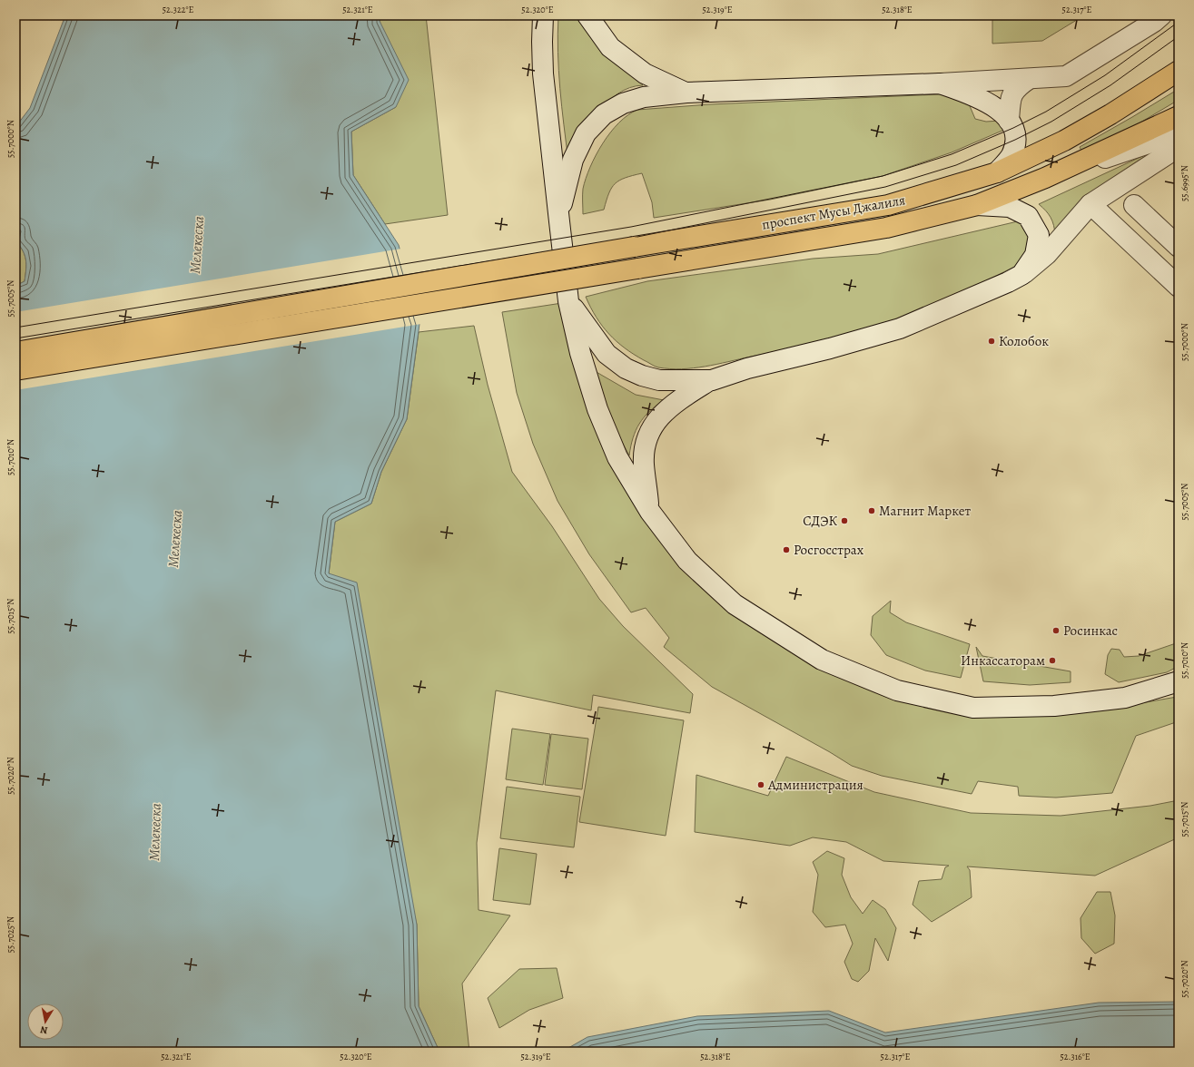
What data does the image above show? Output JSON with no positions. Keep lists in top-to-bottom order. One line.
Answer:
{"streets":{"main road":["проспект Мусы Джалиля"]},"water":["Мелекеска"],"places":["Колобок","Магнит Маркет","СДЭК","Росгосстрах","Росинкас","Инкассаторам","Администрация"],"north":"bottom","coordinates":["52.322°E","52.321°E","52.320°E","52.319°E","52.318°E","52.317°E","55.7000°N","55.6995°N","55.7005°N","55.7010°N","55.7015°N","55.7020°N","55.7025°N","52.316°E"]}
